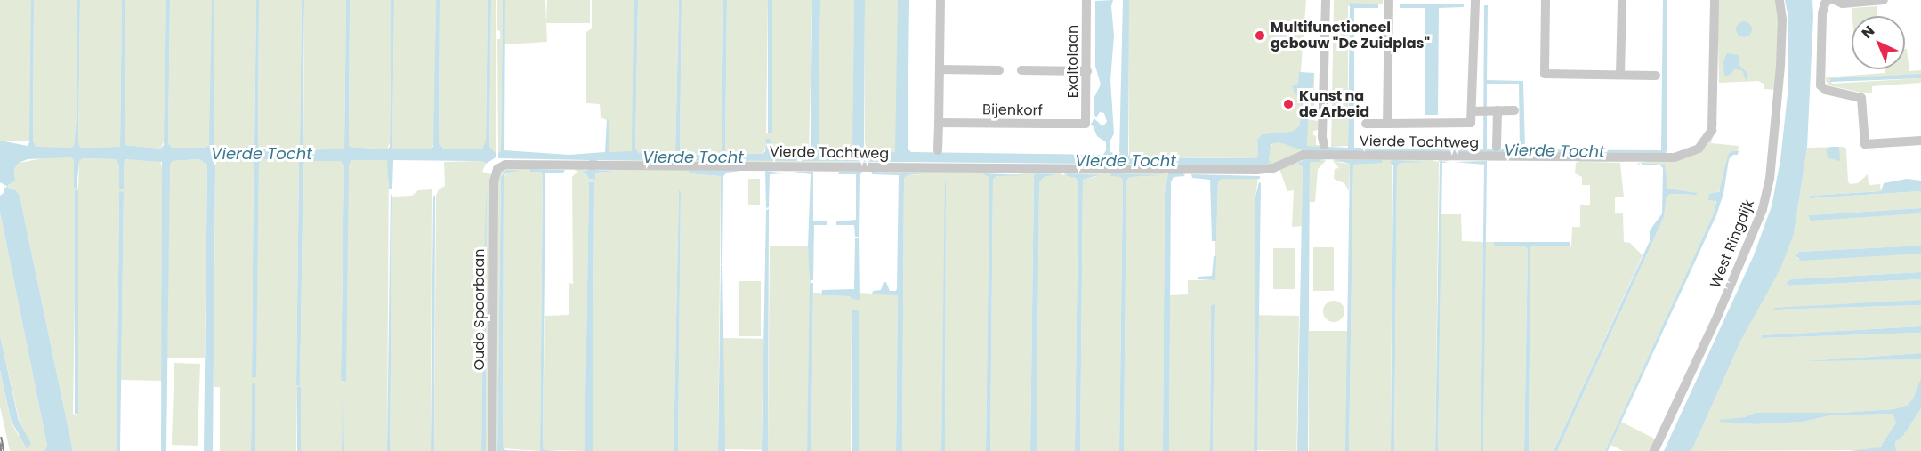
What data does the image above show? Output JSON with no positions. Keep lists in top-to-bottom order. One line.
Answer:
{"streets":{"street":["Exaltolaan","Bijenkorf","Vierde Tochtweg","West Ringdijk","Oude Spoorbaan"]},"crossings":[["Exaltolaan","Bijenkorf"],["Vierde Tochtweg","Oude Spoorbaan"]],"water":["Vierde Tocht"],"places":["Multifunctioneel gebouw \"De Zuidplas\"","Kunst na de Arbeid"],"north":"top left"}
